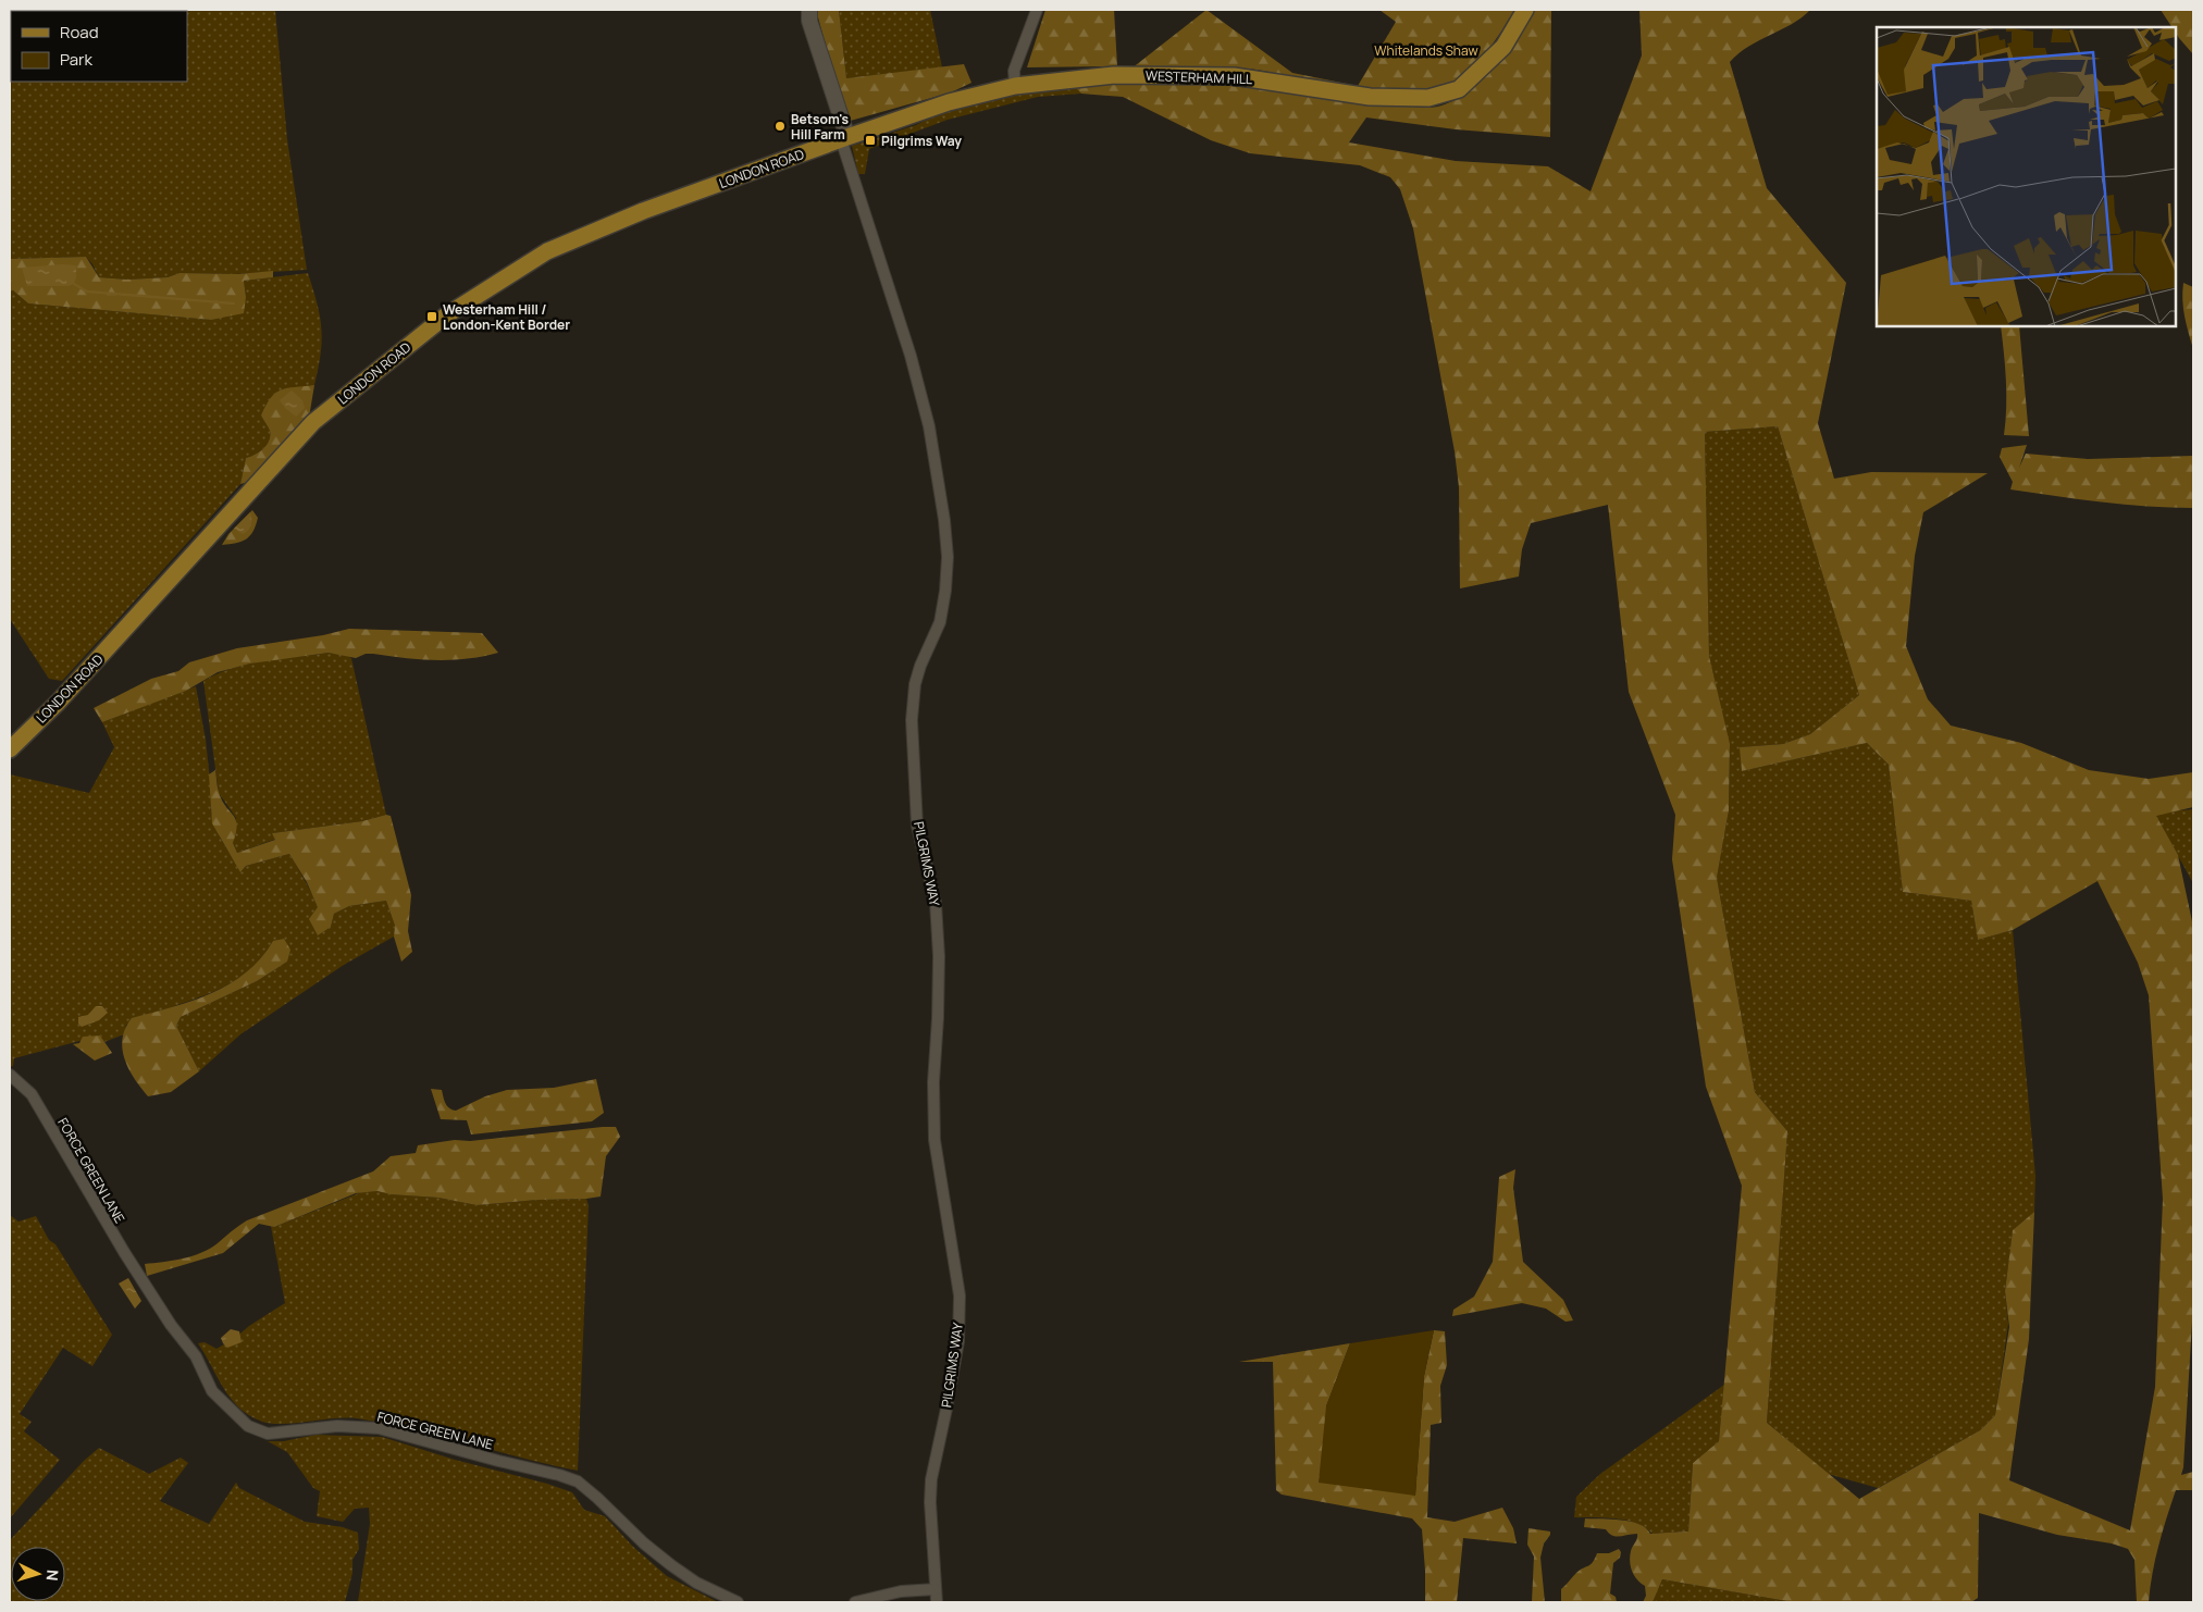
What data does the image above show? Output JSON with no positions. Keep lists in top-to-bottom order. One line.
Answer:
{"streets":{"main road":["WESTERHAM HILL","LONDON ROAD"],"street":["PILGRIMS WAY","FORCE GREEN LANE"]},"crossings":[["WESTERHAM HILL","LONDON ROAD"],["WESTERHAM HILL","PILGRIMS WAY"],["LONDON ROAD","PILGRIMS WAY"]],"parks":["Whitelands Shaw"],"places":{"other":["Betsom's Hill Farm"],"transit":["Pilgrims Way","Westerham Hill / London-Kent Border"]},"legend":["Road","Park"],"north":"right"}
